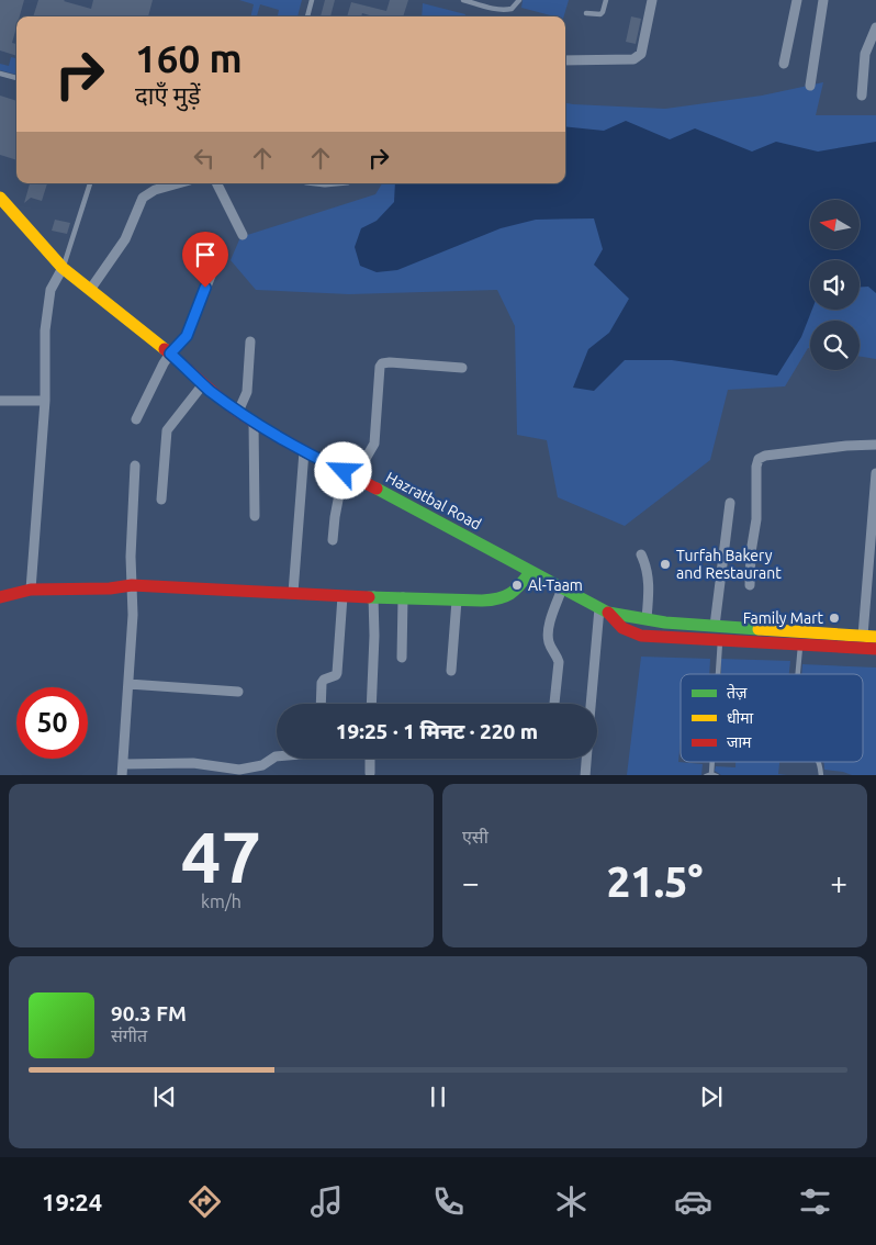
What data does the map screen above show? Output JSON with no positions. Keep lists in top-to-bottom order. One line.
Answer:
{"streets":{"main road":["Hazratbal Road"]},"places":["Turfah Bakery and Restaurant","Al-Taam","Family Mart"],"legend":["तेज़","धीमा","जाम"],"north":"left","page":{"turn":["160 m","दाएँ मुड़ें"],"limit":"50","trip":"19:25 · 1 मिनट · 220 m","tile":[["47","km/h"],"एसी"],"heat":["−","21.5°","+"],"song":["90.3 FM","संगीत"],"tabs":"19:24"}}
